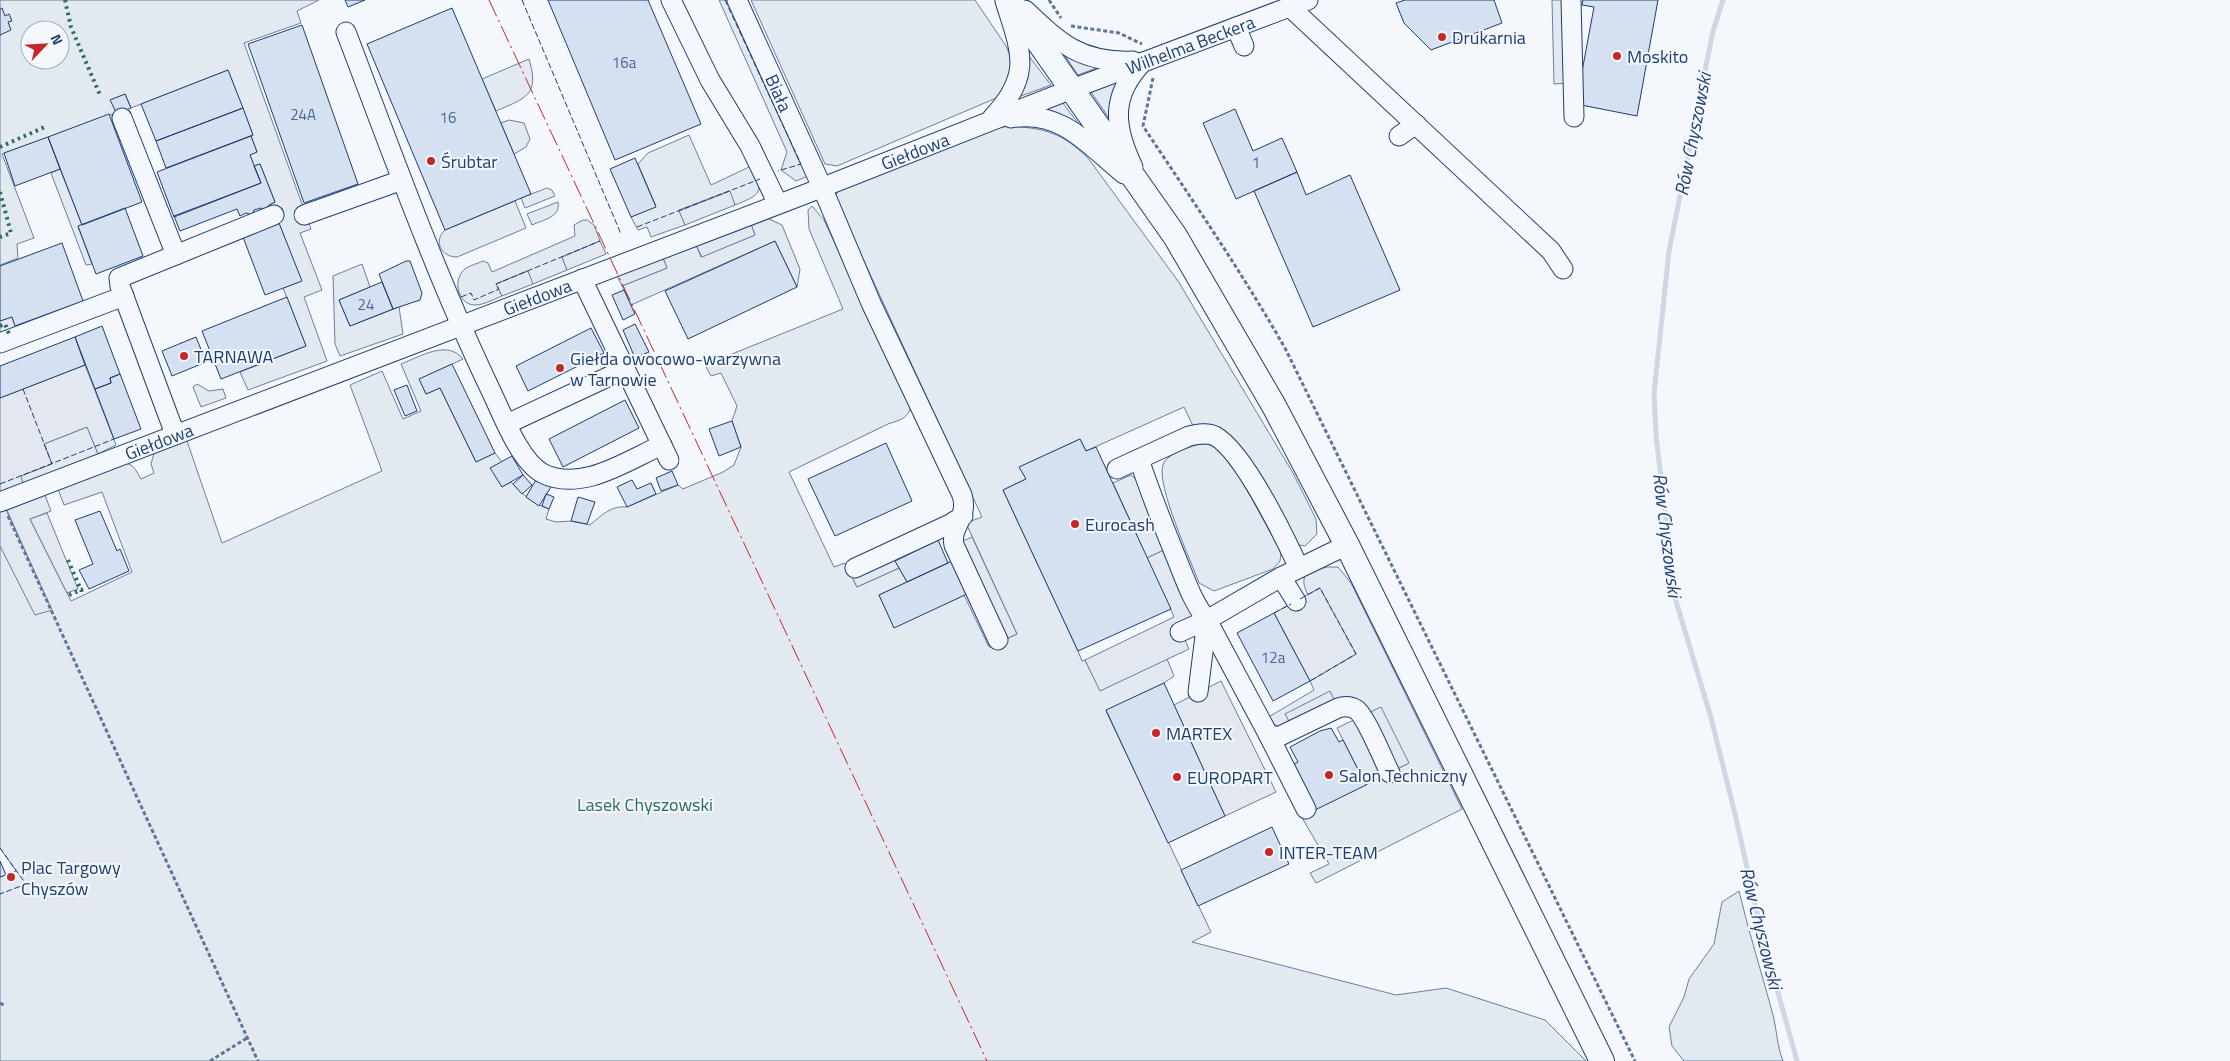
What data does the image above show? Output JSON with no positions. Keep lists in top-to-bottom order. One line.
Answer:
{"streets":{"street":["Wilhelma Beckera","Biała","Giełdowa"]},"crossings":[["Wilhelma Beckera","Giełdowa"],["Biała","Giełdowa"]],"water":["Rów Chyszowski"],"parks":["Lasek Chyszowski"],"places":["Drukarnia","Moskito","Śrubtar","TARNAWA","Giełda owocowo-warzywna w Tarnowie","Eurocash","MARTEX","Salon Techniczny","EUROPART","INTER-TEAM","Plac Targowy Chyszów"],"house_numbers":["16a","24A","16","1","24","12a"],"north":"top right"}
